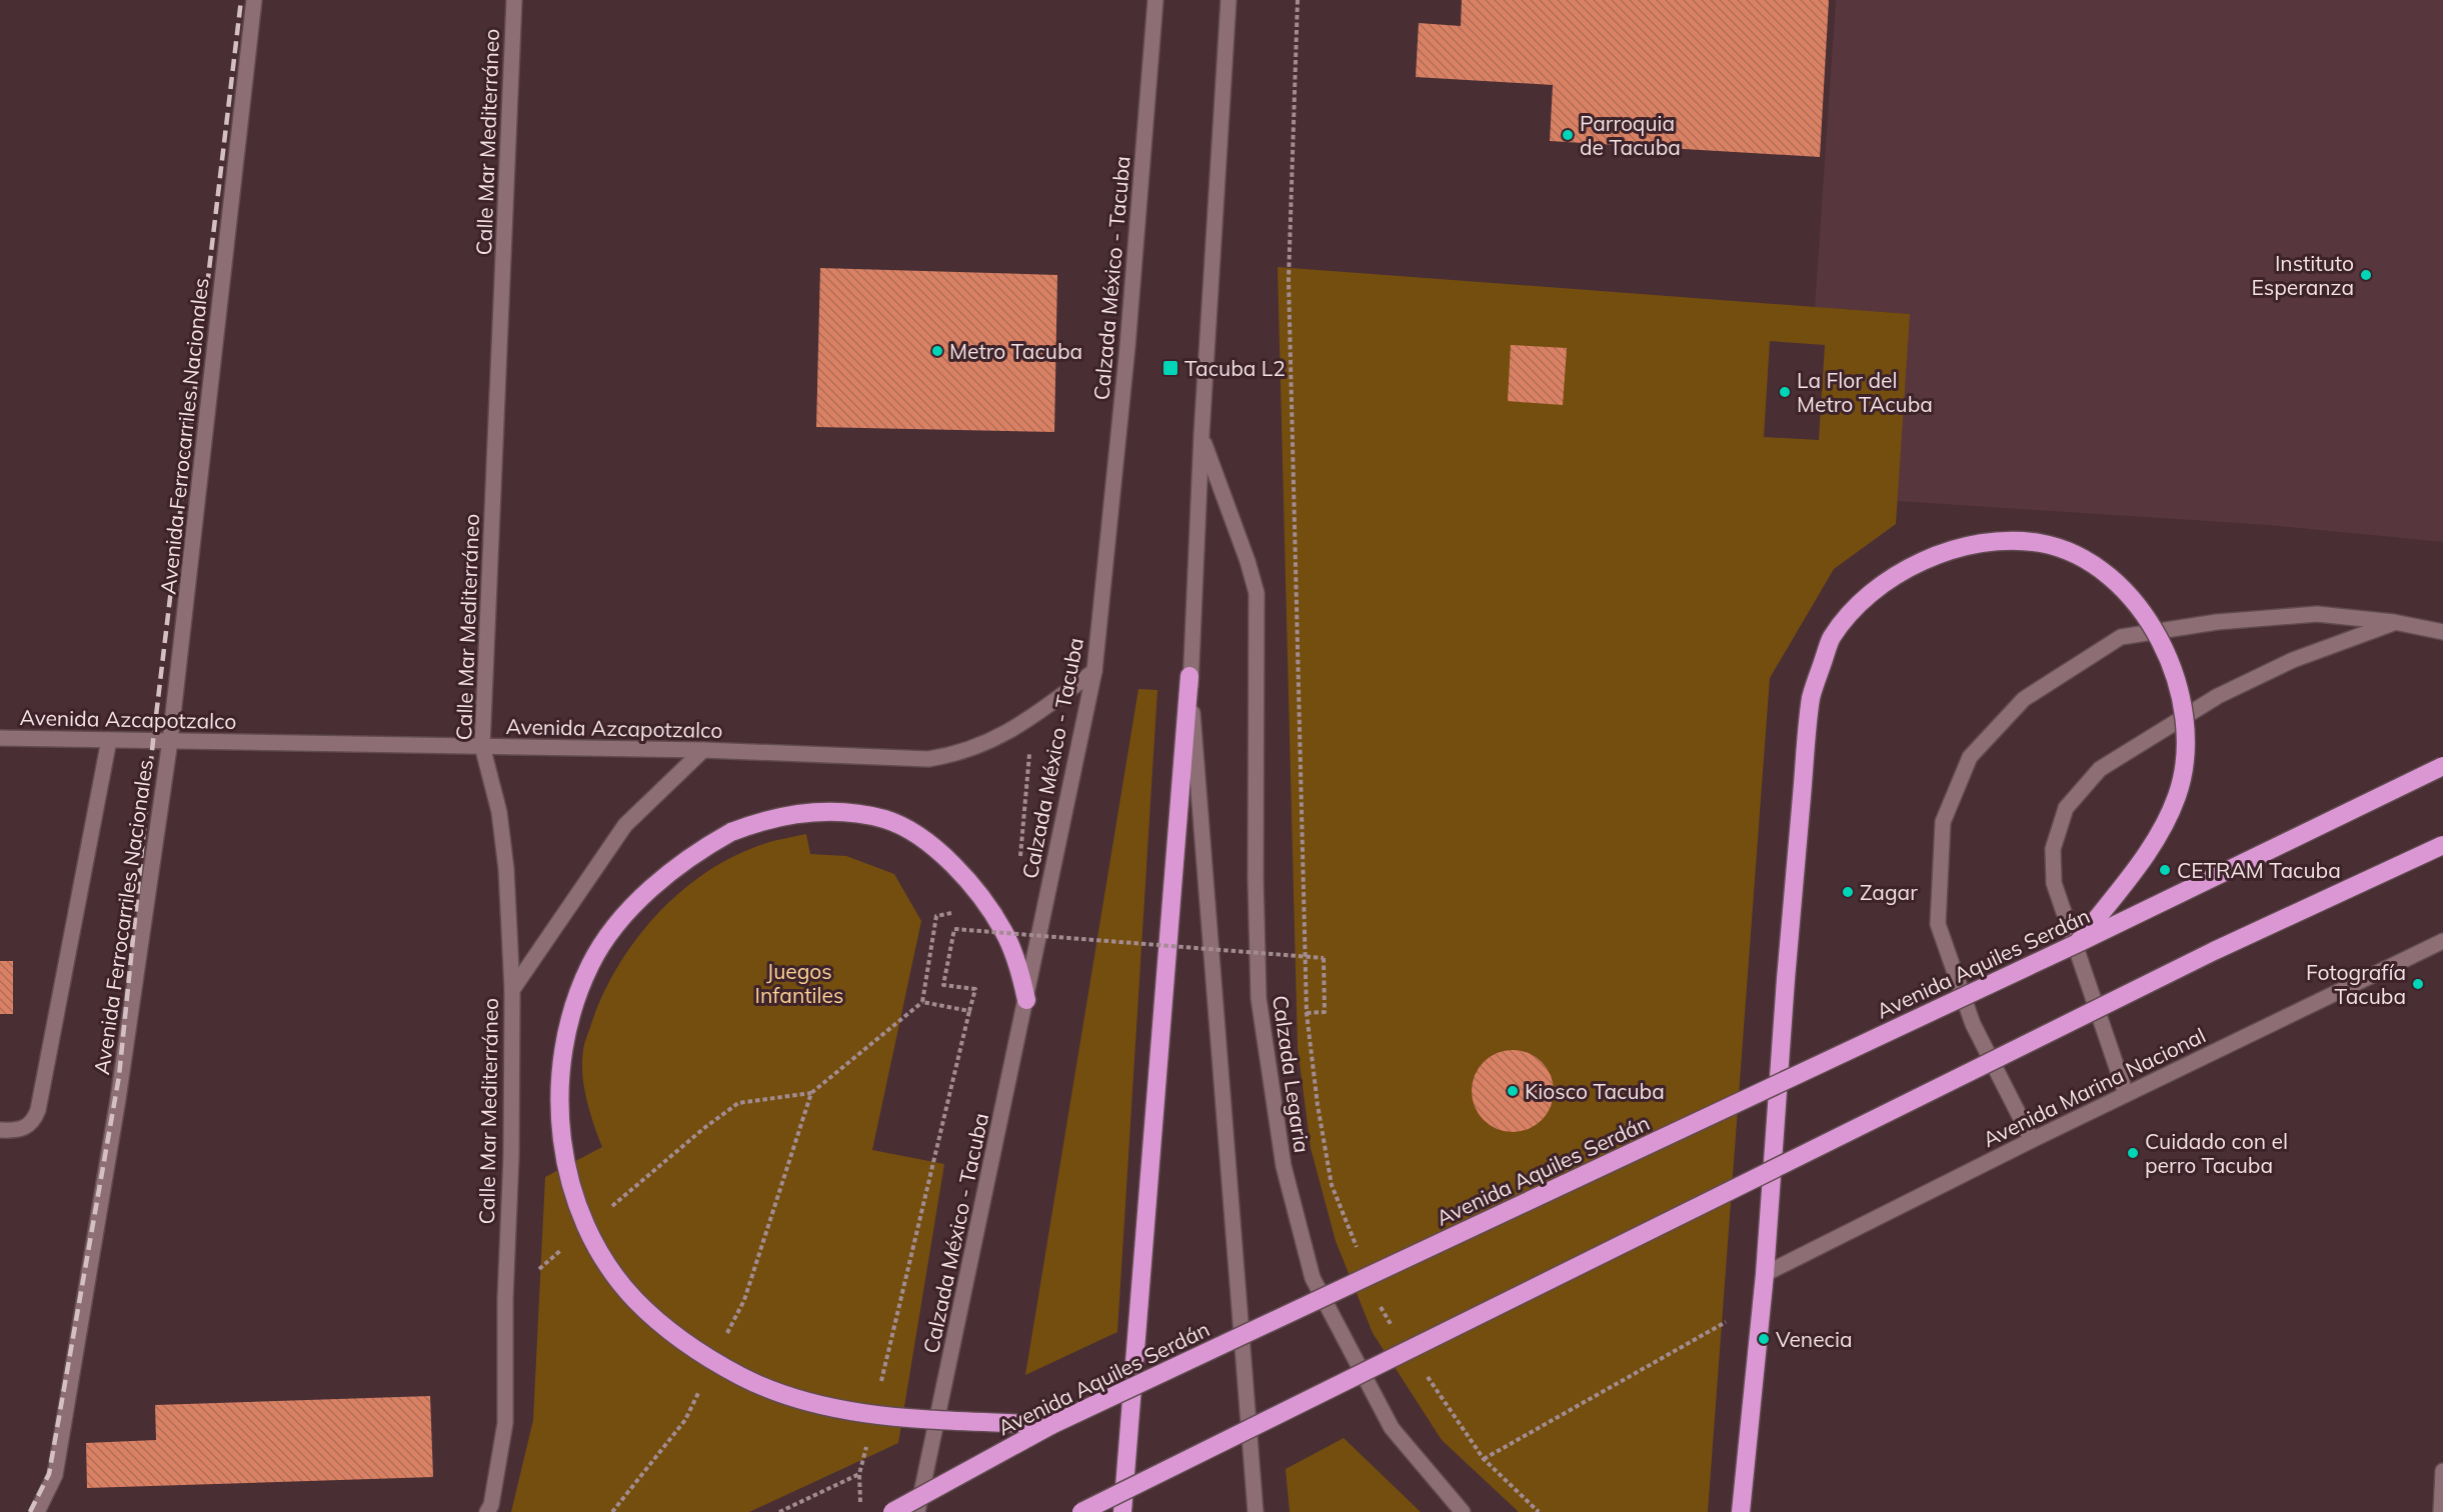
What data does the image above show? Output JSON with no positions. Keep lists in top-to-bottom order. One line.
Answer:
{"streets":{"highway":["Avenida Aquiles Serdán"],"main road":["Calle Mar Mediterráneo","Calzada México - Tacuba","Avenida Ferrocarriles Nacionales","Avenida Azcapotzalco","Calzada Legaria","Avenida Marina Nacional"]},"crossings":[["Calle Mar Mediterráneo","Avenida Azcapotzalco"],["Calzada México - Tacuba","Avenida Azcapotzalco"],["Avenida Ferrocarriles Nacionales","Avenida Azcapotzalco"]],"parks":["Juegos Infantiles"],"places":{"other":["Parroquia de Tacuba","Instituto Esperanza","Metro Tacuba","La Flor del Metro TAcuba","CETRAM Tacuba","Zagar","Fotografía Tacuba","Kiosco Tacuba","Cuidado con el perro Tacuba","Venecia"],"transit":["Tacuba L2"]}}
